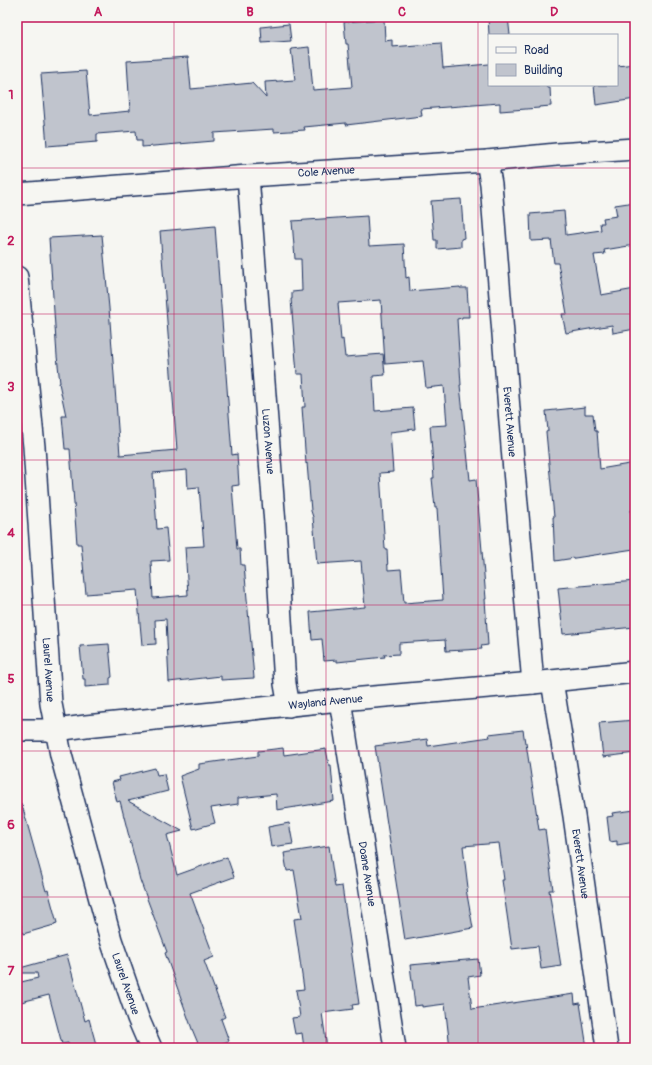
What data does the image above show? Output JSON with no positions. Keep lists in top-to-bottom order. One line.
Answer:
{"streets":{"street":["Cole Avenue","Everett Avenue","Luzon Avenue","Laurel Avenue","Wayland Avenue","Doane Avenue"]},"crossings":[["Cole Avenue","Everett Avenue"],["Cole Avenue","Luzon Avenue"],["Everett Avenue","Wayland Avenue"],["Luzon Avenue","Wayland Avenue"],["Laurel Avenue","Wayland Avenue"],["Wayland Avenue","Doane Avenue"]],"legend":["Road","Building"],"grid":{"columns":["A","B","C","D"],"rows":["1","2","3","4","5","6","7"]}}
